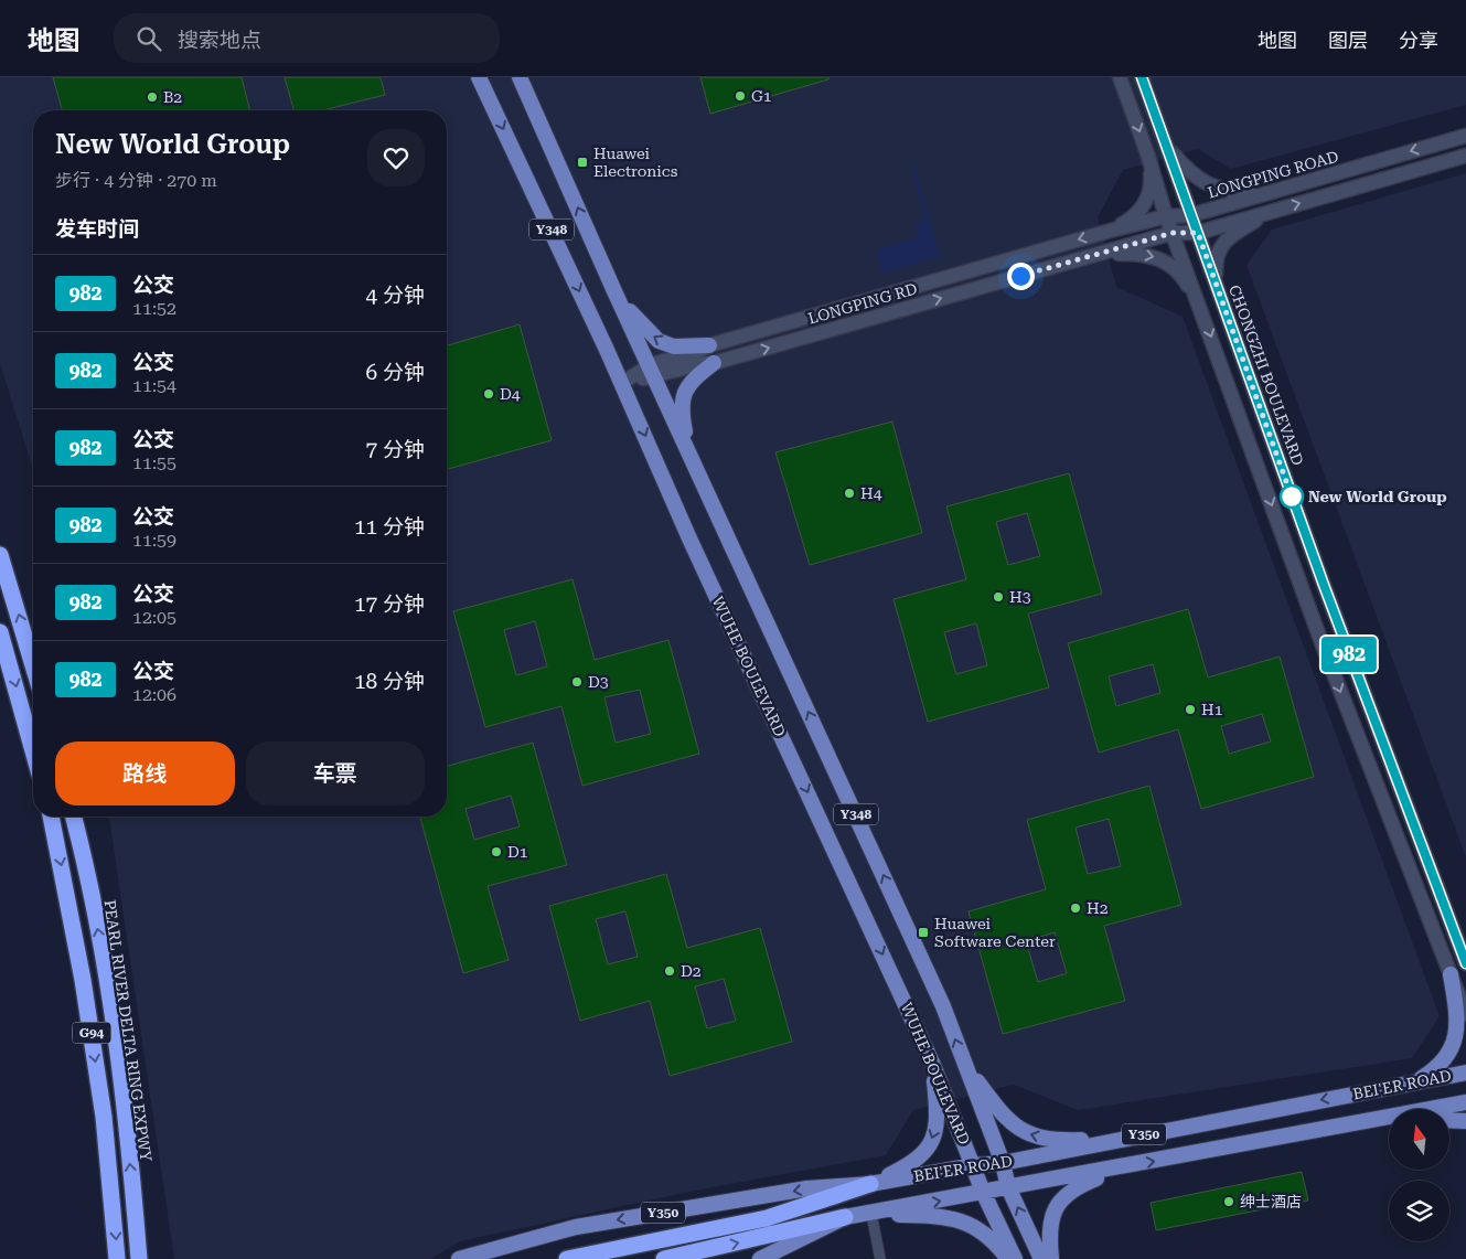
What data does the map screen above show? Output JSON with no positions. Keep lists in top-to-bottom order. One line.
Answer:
{"streets":{"highway":["PEARL RIVER DELTA RING EXPWY","G94"],"main road":["LONGPING ROAD","Y348","LONGPING RD","CHONGZHI BOULEVARD","WUHE BOULEVARD","BEI'ER ROAD","Y350"]},"crossings":[["LONGPING ROAD","LONGPING RD"],["LONGPING ROAD","CHONGZHI BOULEVARD"],["WUHE BOULEVARD","BEI'ER ROAD"]],"places":{"other":["G1","B2","D4","H4","New World Group","H3","D3","H1","D1","H2","D2","绅士酒店"],"transit":["Huawei Electronics","Huawei Software Center"]},"lines":["bus line 982"],"north":"top","page":{"header":"地图","search":"搜索地点","nav":["地图","图层","分享"],"on_map":"982","heading":[["New World Group","步行 · 4 分钟 · 270 m"],"发车时间"],"list":[{"mark":"982","name":"公交","note":"11:52","value":"4 分钟"},{"mark":"982","name":"公交","note":"11:54","value":"6 分钟"},{"mark":"982","name":"公交","note":"11:55","value":"7 分钟"},{"mark":"982","name":"公交","note":"11:59","value":"11 分钟"},{"mark":"982","name":"公交","note":"12:05","value":"17 分钟"},{"mark":"982","name":"公交","note":"12:06","value":"18 分钟"}],"buttons":["路线","车票"]}}
